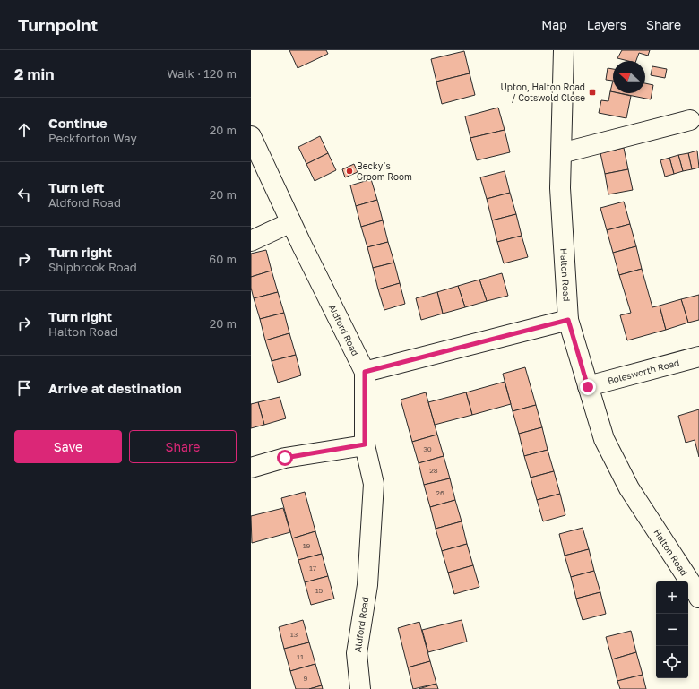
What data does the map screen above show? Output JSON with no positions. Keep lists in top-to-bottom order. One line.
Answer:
{"streets":{"street":["Halton Road","Aldford Road","Bolesworth Road"]},"crossings":[["Halton Road","Bolesworth Road"]],"places":{"transit":["Upton, Halton Road / Cotswold Close"],"other":["Becky’s Groom Room"]},"house_numbers":["30","28","26","19","17","15","13","11","9"],"north":"left","page":{"header":"Turnpoint","nav":["Map","Layers","Share"],"heading":["2 min","Walk · 120 m"],"list":[["Continue","Peckforton Way","20 m"],["Turn left","Aldford Road","20 m"],["Turn right","Shipbrook Road","60 m"],["Turn right","Halton Road","20 m"],"Arrive at destination"],"buttons":["Save","Share"],"map_buttons":["+","−"]}}
